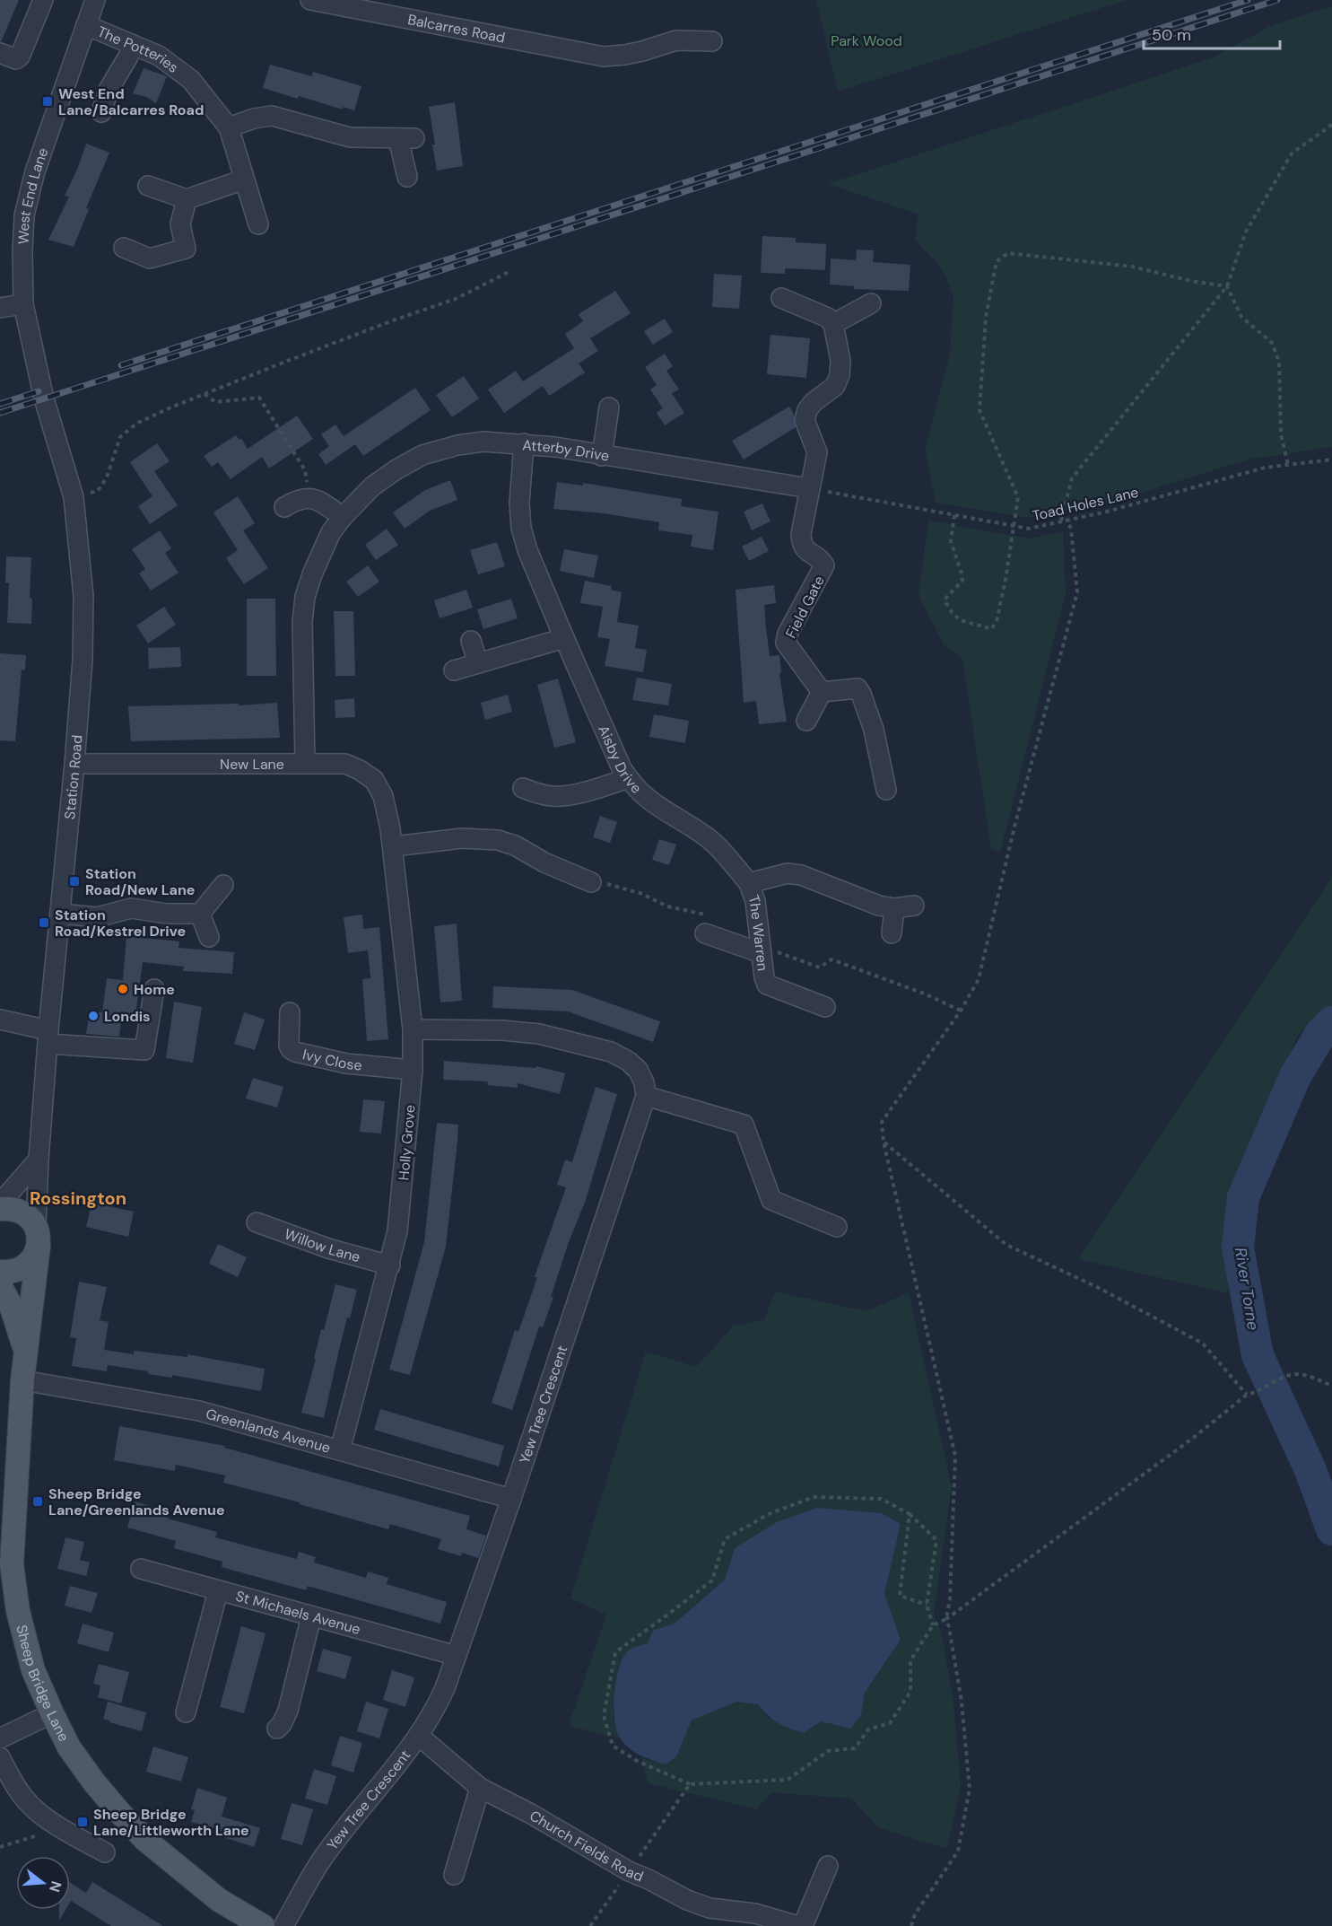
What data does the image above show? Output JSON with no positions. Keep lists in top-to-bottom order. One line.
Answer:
{"streets":{"main road":["Sheep Bridge Lane"],"street":["Balcarres Road","The Potteries","West End Lane","Atterby Drive","Field Gate","Aisby Drive","New Lane","Station Road","The Warren","Ivy Close","Holly Grove","Willow Lane","Yew Tree Crescent","Greenlands Avenue","St Michaels Avenue","Church Fields Road"],"path":["Toad Holes Lane"]},"crossings":[["The Potteries","West End Lane"],["West End Lane","Station Road"],["Atterby Drive","Toad Holes Lane"],["Atterby Drive","Field Gate"],["Atterby Drive","Aisby Drive"],["Atterby Drive","New Lane"],["Toad Holes Lane","Field Gate"],["Aisby Drive","The Warren"],["New Lane","Station Road"],["New Lane","Holly Grove"],["Station Road","Sheep Bridge Lane"],["Ivy Close","Holly Grove"],["Holly Grove","Willow Lane"],["Holly Grove","Greenlands Avenue"],["Yew Tree Crescent","Greenlands Avenue"],["Yew Tree Crescent","St Michaels Avenue"],["Yew Tree Crescent","Church Fields Road"],["Greenlands Avenue","Sheep Bridge Lane"]],"districts":["Rossington"],"water":["River Torne"],"parks":["Park Wood"],"places":{"transit":["West End Lane/Balcarres Road","Station Road/New Lane","Station Road/Kestrel Drive","Sheep Bridge Lane/Greenlands Avenue","Sheep Bridge Lane/Littleworth Lane"],"other":["Home","Londis"]},"scale_bar":"50 m","north":"right"}
